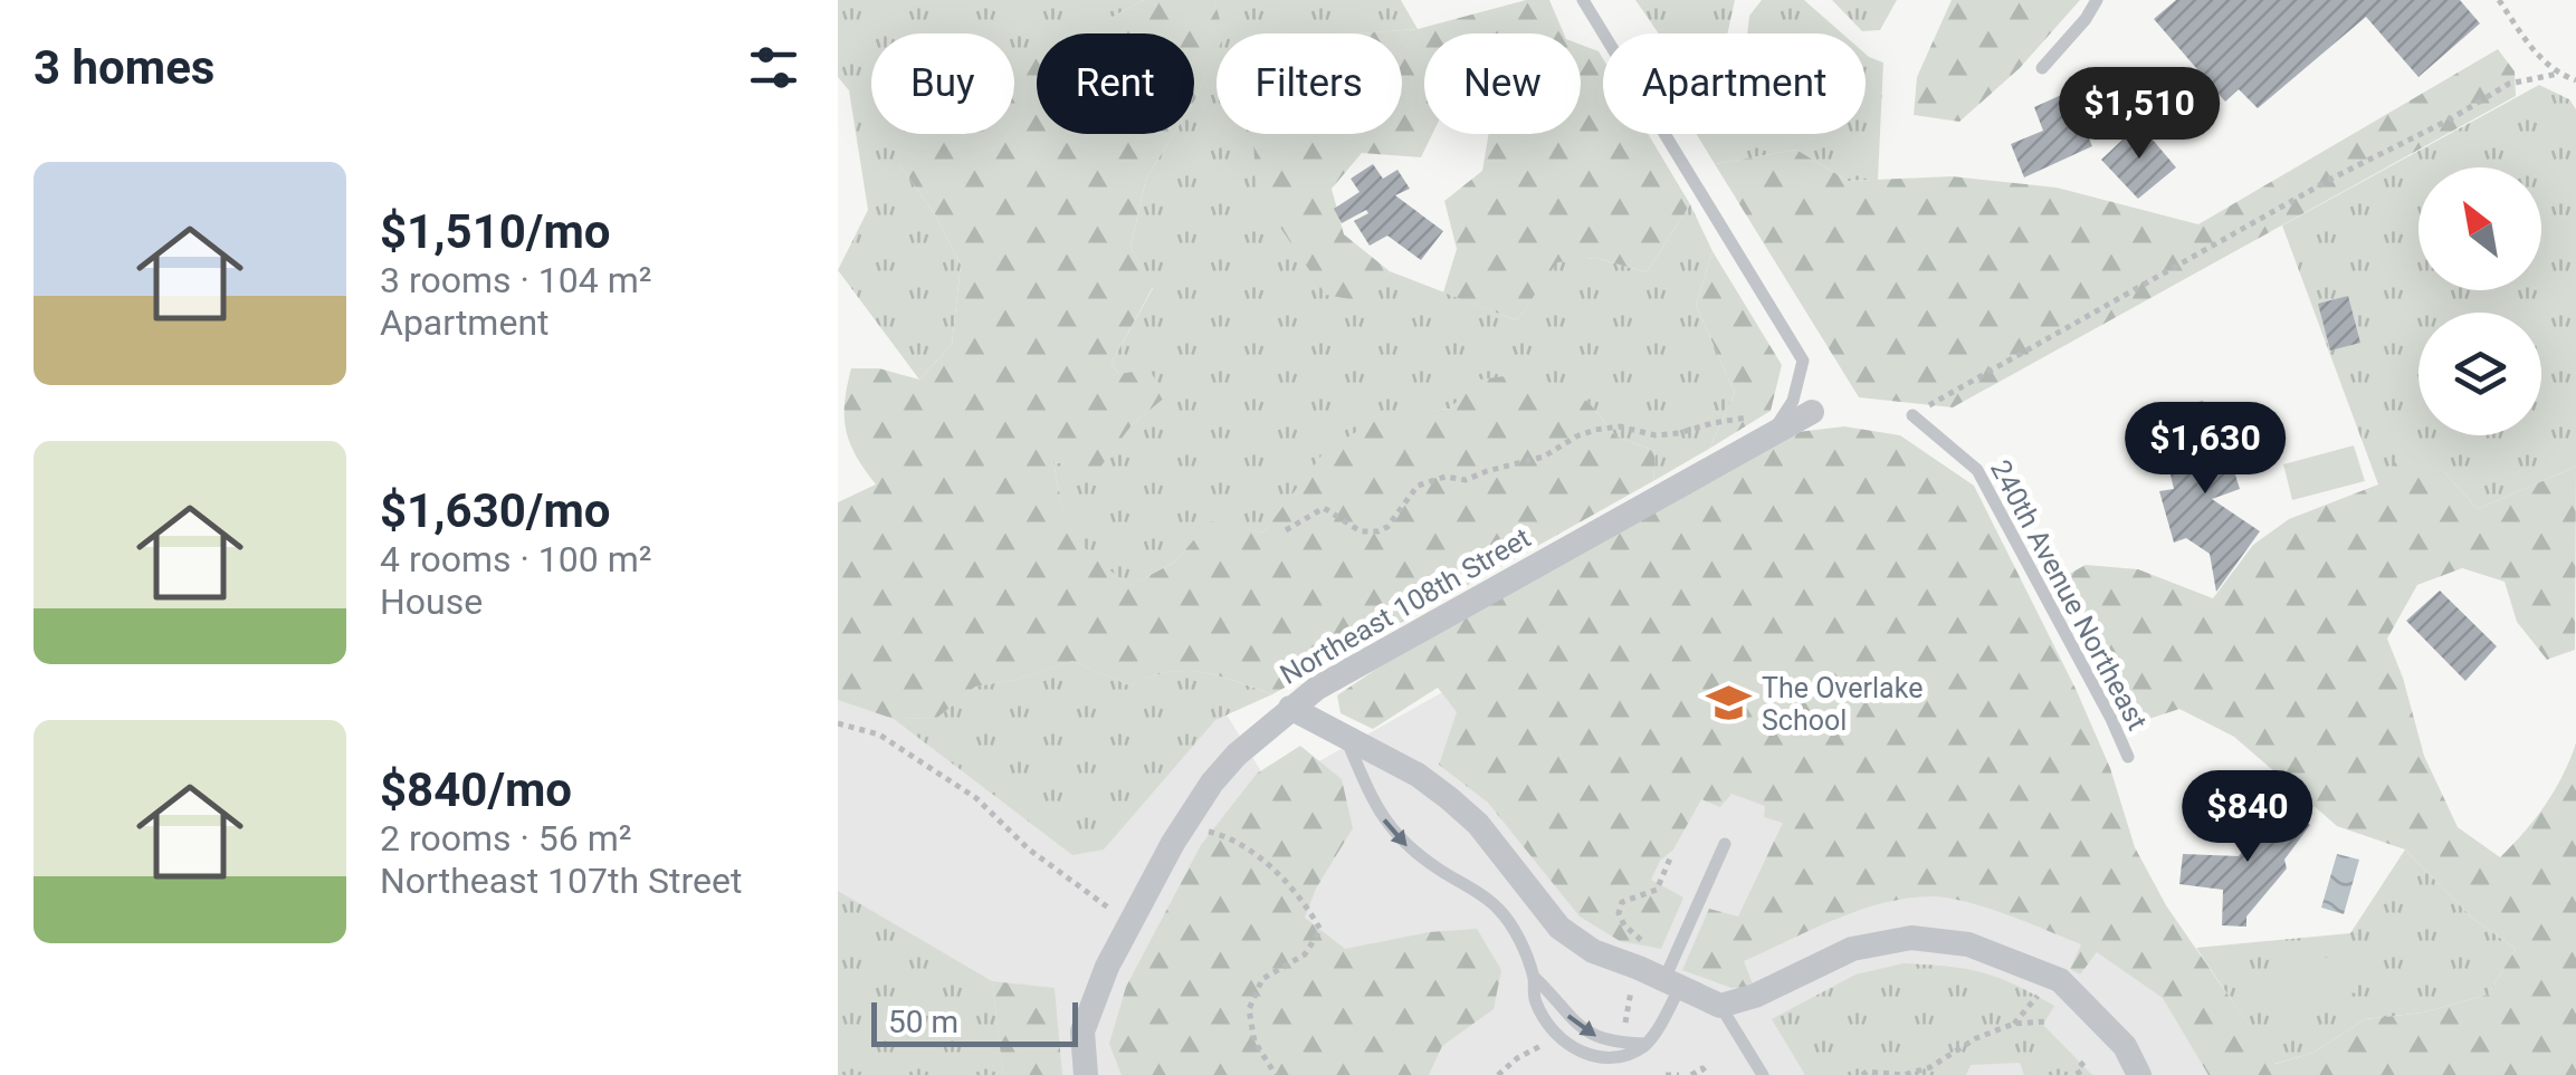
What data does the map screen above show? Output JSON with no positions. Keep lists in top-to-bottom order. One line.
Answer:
{"streets":{"street":["Northeast 108th Street"],"lane":["240th Avenue Northeast"]},"places":{"school or university":["The Overlake School"]},"scale_bar":"50 m","north":"top left","page":{"heading":"3 homes","chip":["Buy","Rent","Filters","New","Apartment"],"price":["$1,510","$1,630","$840"],"list":[{"name":"$1,510/mo","note":"3 rooms · 104 m² · Apartment"},{"name":"$1,630/mo","note":"4 rooms · 100 m² · House"},{"name":"$840/mo","note":"2 rooms · 56 m² · Northeast 107th Street"}],"scale":"50 m"}}
